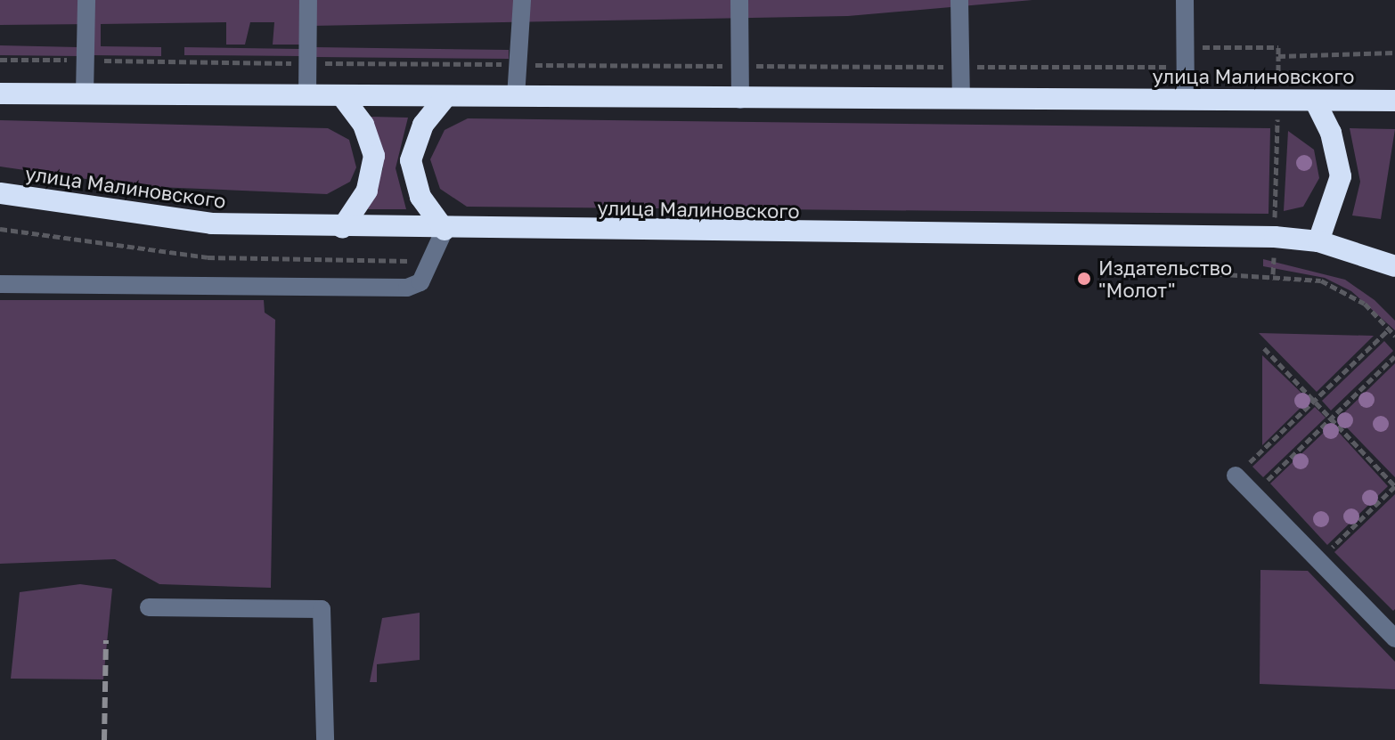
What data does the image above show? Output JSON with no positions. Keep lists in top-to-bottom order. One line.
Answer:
{"streets":{"highway":["улица Малиновского"]},"places":["Издательство \"Молот\""]}
